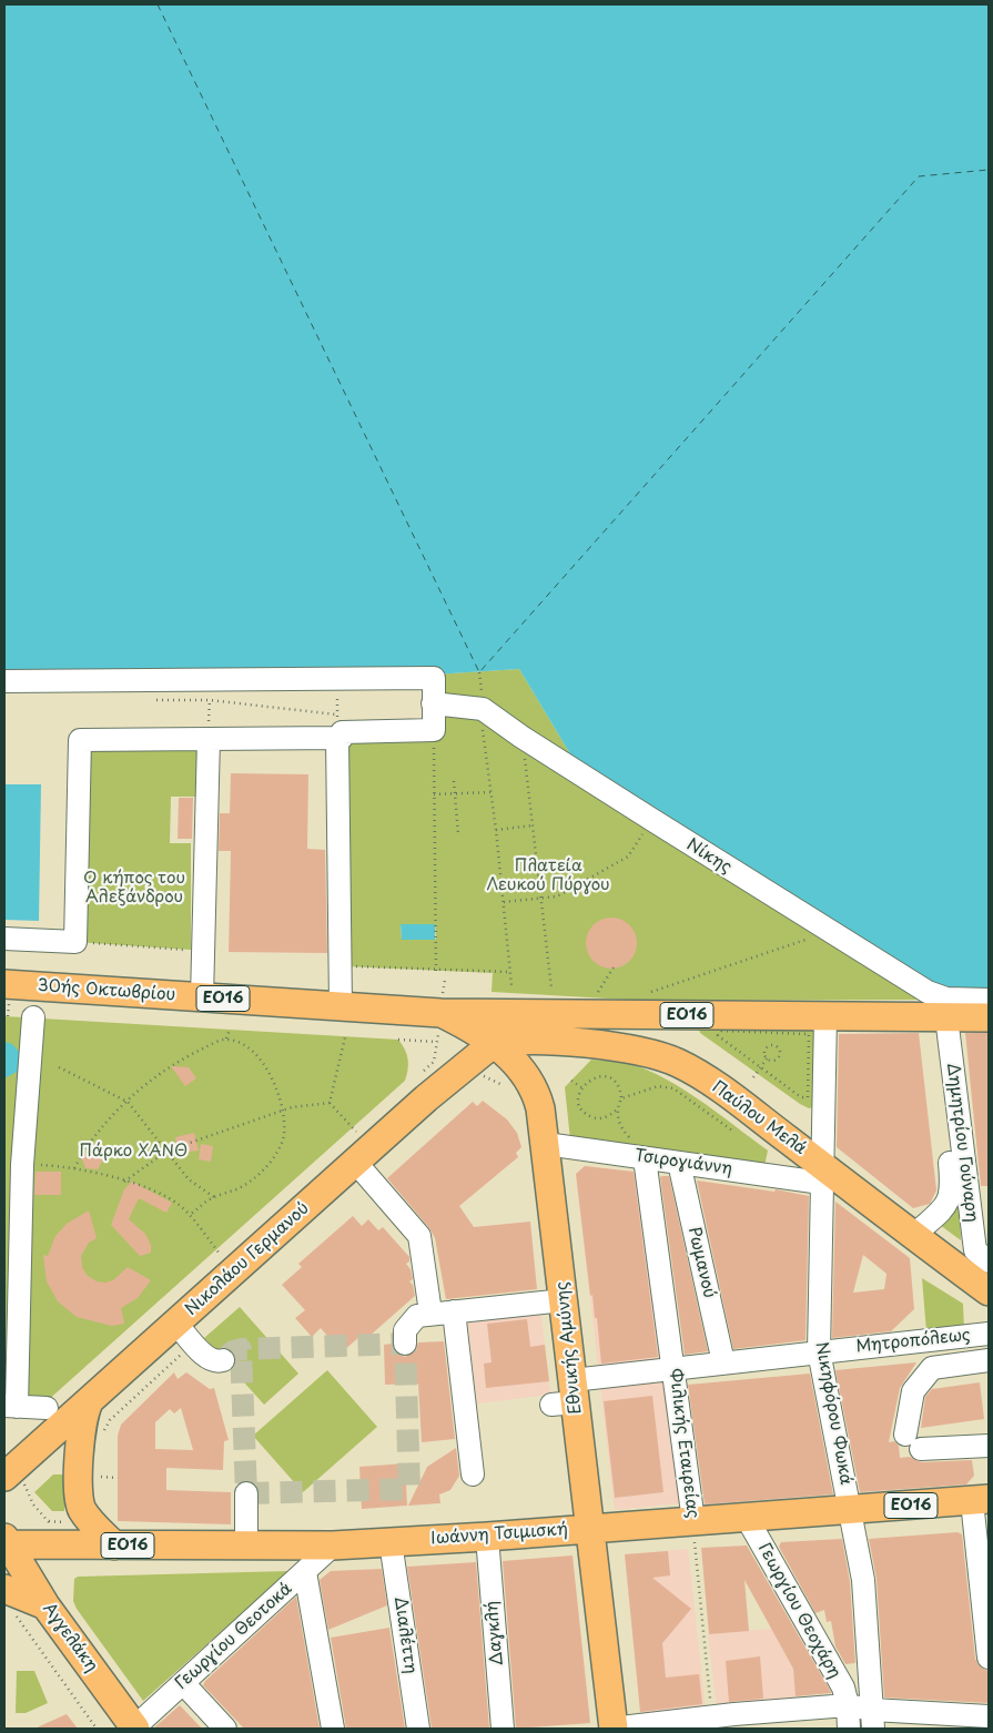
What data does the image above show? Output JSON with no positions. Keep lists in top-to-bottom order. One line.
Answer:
{"streets":{"main road":["30ής Οκτωβρίου","ΕΟ16","Παύλου Μελά","Νικολάου Γερμανού","Εθνικής Αμύνης","Ιωάννη Τσιμισκή","Αγγελάκη"],"street":["Νίκης","Δημητρίου Γούναρη","Τσιρογιάννη","Ρωμανού","Μητροπόλεως","Νικηφόρου Φωκά","Φιλικής Εταιρείας","Γεωργίου Θεοχάρη","Δαγκλή","Διαλέττη","Γεωργίου Θεοτοκά"]},"crossings":[["30ής Οκτωβρίου","ΕΟ16"],["30ής Οκτωβρίου","Εθνικής Αμύνης"],["ΕΟ16","Δημητρίου Γούναρη"],["ΕΟ16","Νικολάου Γερμανού"],["ΕΟ16","Εθνικής Αμύνης"],["ΕΟ16","Νικηφόρου Φωκά"],["Παύλου Μελά","Δημητρίου Γούναρη"],["Παύλου Μελά","Τσιρογιάννη"],["Παύλου Μελά","Νικολάου Γερμανού"],["Παύλου Μελά","Εθνικής Αμύνης"],["Παύλου Μελά","Νικηφόρου Φωκά"],["Τσιρογιάννη","Ρωμανού"],["Τσιρογιάννη","Εθνικής Αμύνης"],["Τσιρογιάννη","Νικηφόρου Φωκά"],["Τσιρογιάννη","Φιλικής Εταιρείας"],["Νικολάου Γερμανού","Εθνικής Αμύνης"],["Ρωμανού","Μητροπόλεως"],["Μητροπόλεως","Εθνικής Αμύνης"],["Μητροπόλεως","Νικηφόρου Φωκά"],["Μητροπόλεως","Φιλικής Εταιρείας"],["Εθνικής Αμύνης","Ιωάννη Τσιμισκή"],["Νικηφόρου Φωκά","Ιωάννη Τσιμισκή"],["Φιλικής Εταιρείας","Ιωάννη Τσιμισκή"],["Ιωάννη Τσιμισκή","Γεωργίου Θεοχάρη"],["Ιωάννη Τσιμισκή","Δαγκλή"],["Ιωάννη Τσιμισκή","Διαλέττη"],["Ιωάννη Τσιμισκή","Γεωργίου Θεοτοκά"],["Ιωάννη Τσιμισκή","Αγγελάκη"],["Γεωργίου Θεοτοκά","Αγγελάκη"]],"parks":["Πλατεία Λευκού Πύργου","Ο κήπος του Αλεξάνδρου","Πάρκο ΧΑΝΘ"]}
